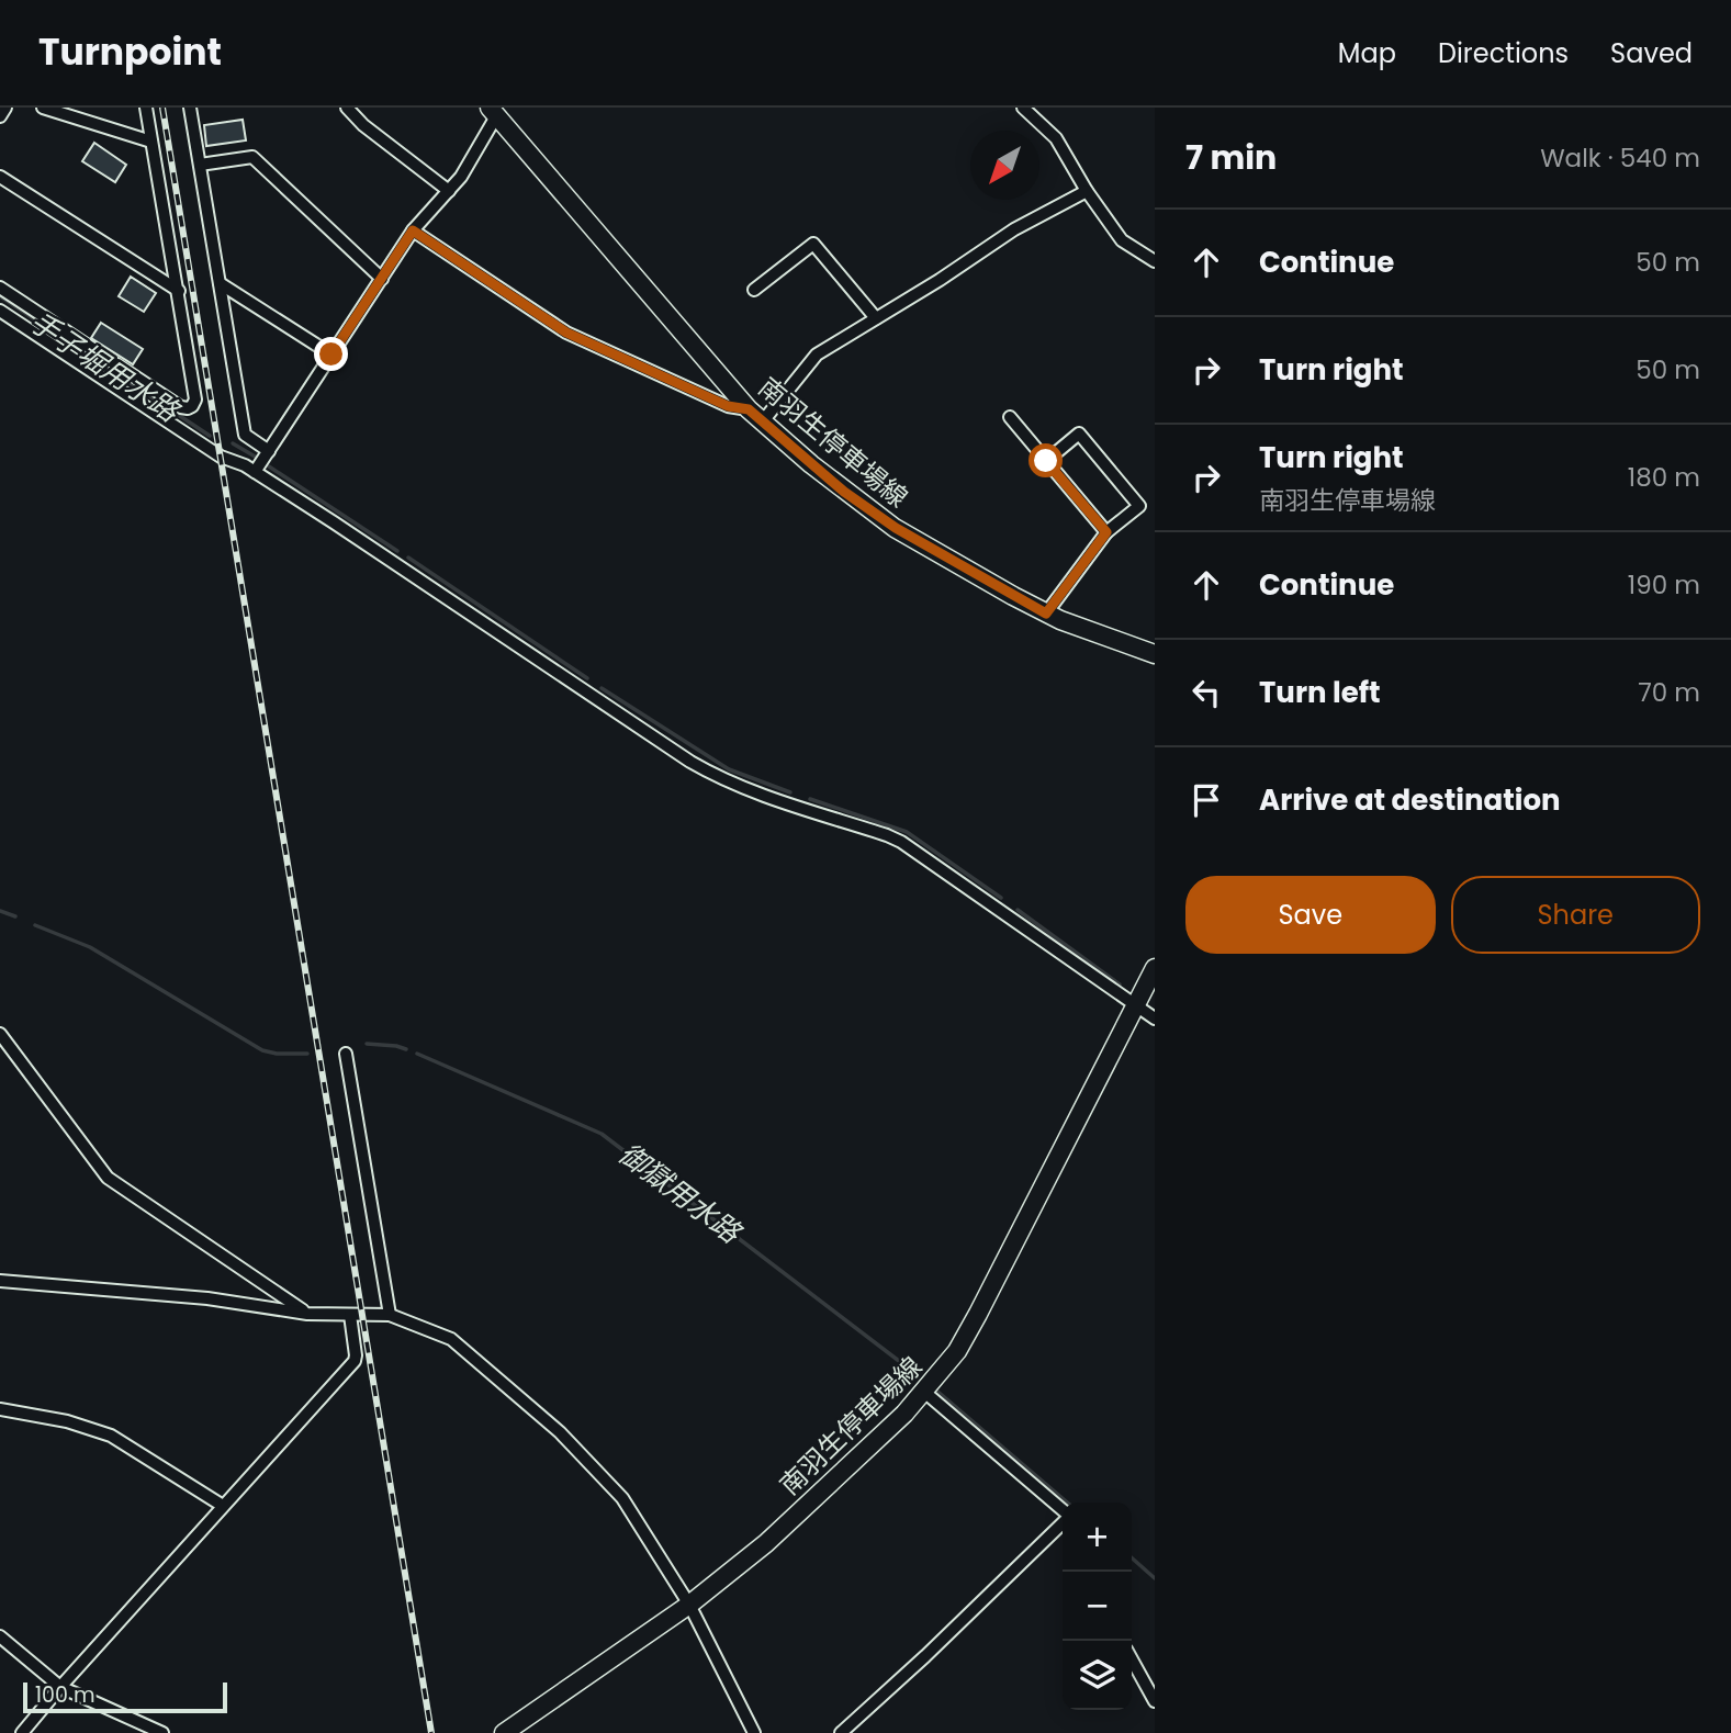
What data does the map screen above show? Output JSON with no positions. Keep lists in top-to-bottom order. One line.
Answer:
{"streets":{"main road":["南羽生停車場線"]},"water":["手子堀用水路","御獄用水路"],"scale_bar":"100 m","north":"bottom left","page":{"header":"Turnpoint","nav":["Map","Directions","Saved"],"heading":["7 min","Walk · 540 m"],"list":[["Continue","50 m"],["Turn right","50 m"],["Turn right","南羽生停車場線","180 m"],["Continue","190 m"],["Turn left","70 m"],"Arrive at destination"],"buttons":["Save","Share"],"map_buttons":["+","−"],"scale":"100 m"}}
